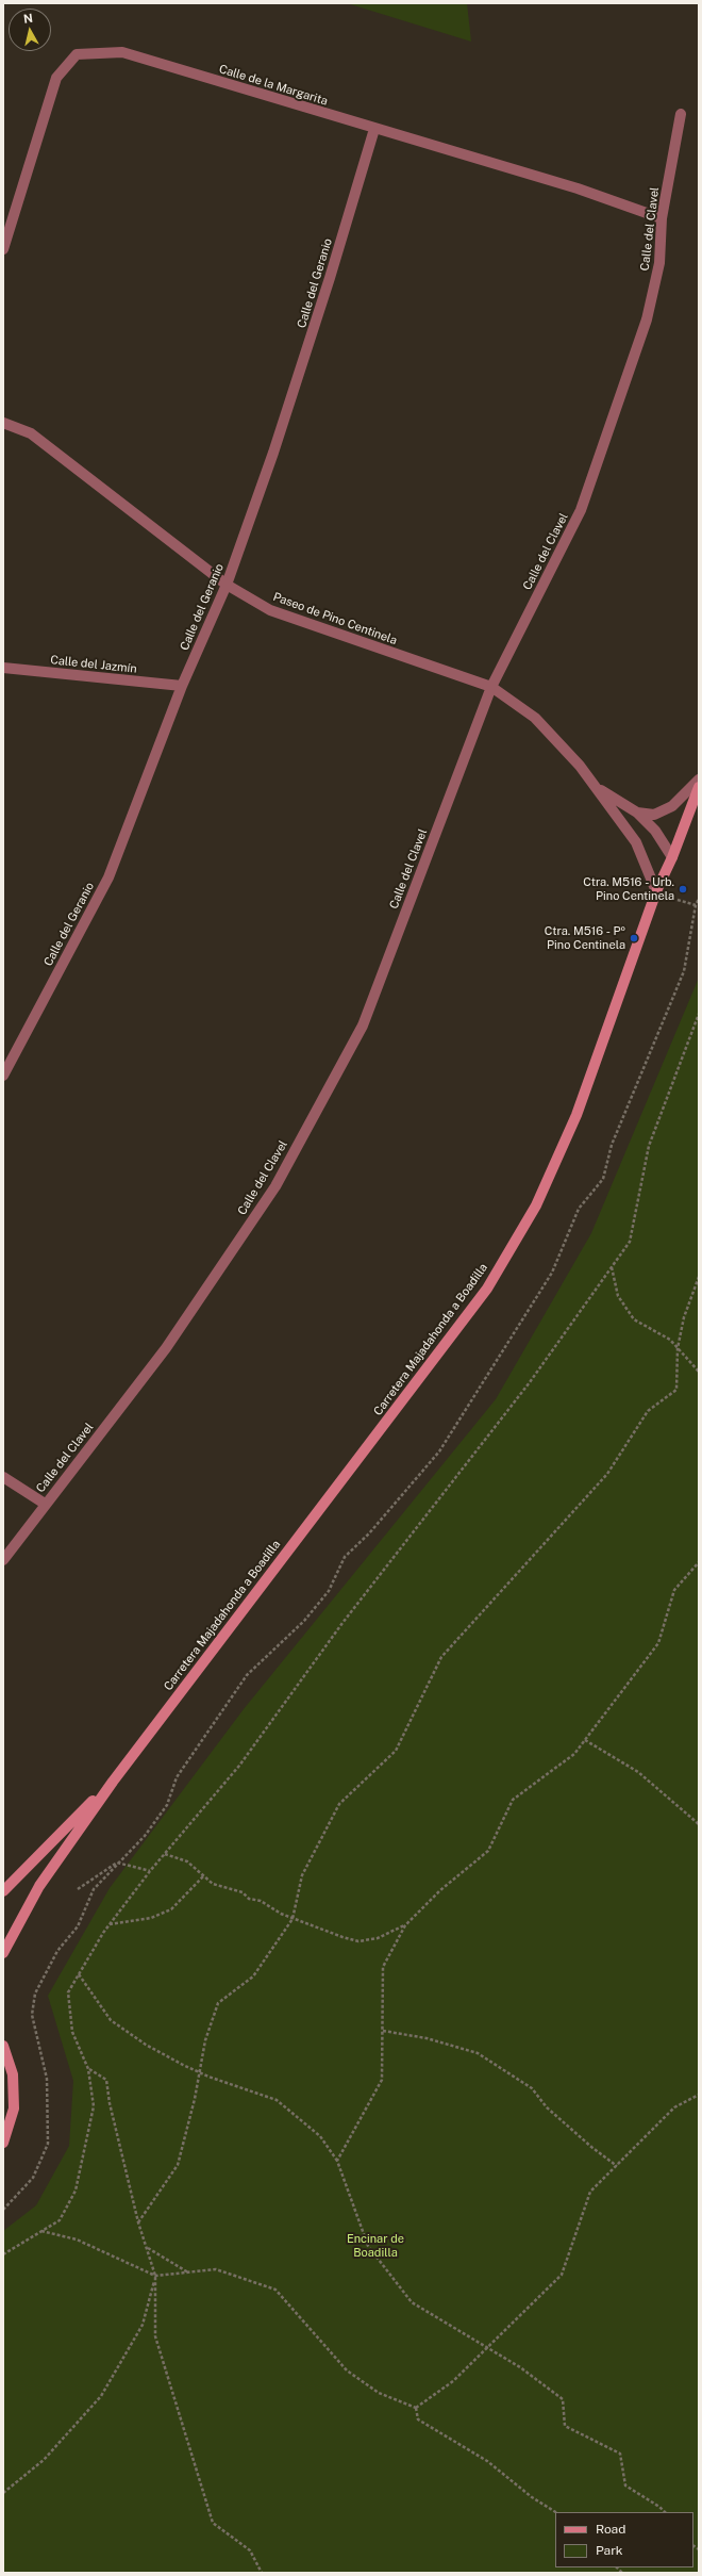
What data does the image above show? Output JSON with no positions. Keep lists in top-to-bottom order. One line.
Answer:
{"streets":{"street":["Calle de la Margarita","Calle del Clavel","Calle del Geranio","Paseo de Pino Centinela","Calle del Jazmín","Carretera Majadahonda a Boadilla"]},"crossings":[["Calle de la Margarita","Calle del Clavel"],["Calle de la Margarita","Calle del Geranio"],["Calle del Clavel","Paseo de Pino Centinela"],["Calle del Geranio","Paseo de Pino Centinela"],["Calle del Geranio","Calle del Jazmín"]],"parks":["Encinar de Boadilla"],"places":["Ctra. M516 - Urb. Pino Centinela","Ctra. M516 - Pº Pino Centinela"],"legend":["Road","Park"],"north":"top"}
